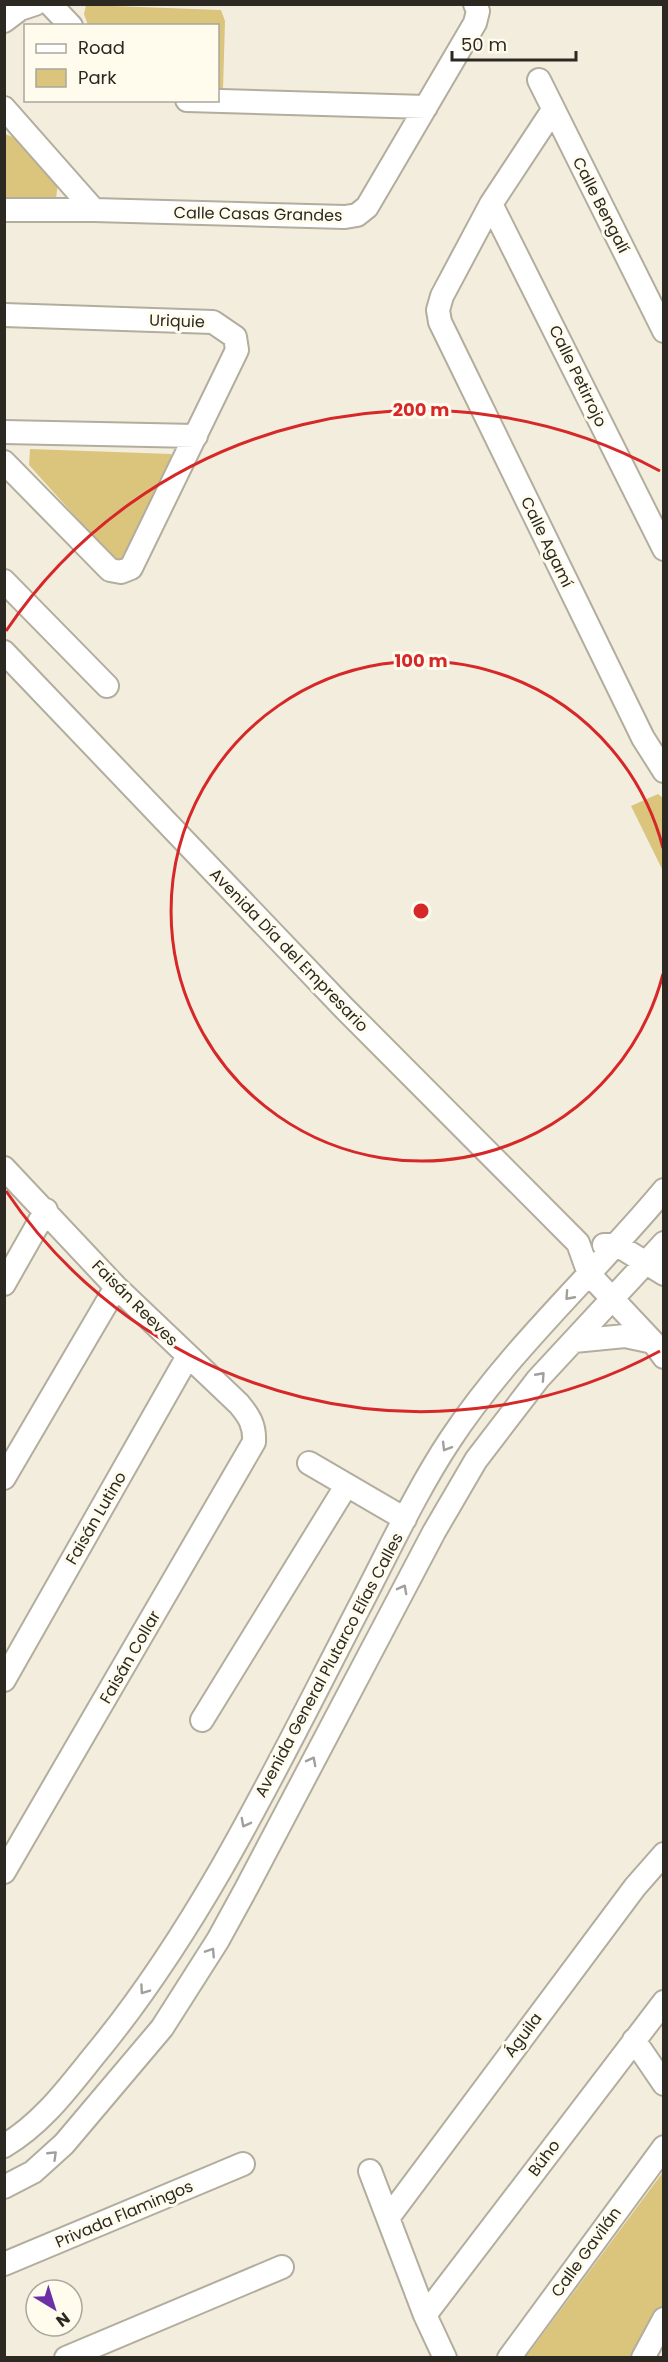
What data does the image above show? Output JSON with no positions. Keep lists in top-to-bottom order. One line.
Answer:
{"streets":{"street":["Calle Bengalí","Calle Casas Grandes","Uriquie","Calle Petirrojo","Calle Agamí","Avenida Día del Empresario","Faisán Reeves","Faisán Lutino","Faisán Collar","Avenida General Plutarco Elías Calles","Águila","Búho","Privada Flamingos","Calle Gavilán"]},"crossings":[["Calle Petirrojo","Calle Agamí"],["Avenida Día del Empresario","Avenida General Plutarco Elías Calles"],["Faisán Reeves","Faisán Lutino"],["Faisán Reeves","Faisán Collar"]],"legend":["Road","Park"],"scale_bar":"50 m","north":"bottom right","rings":["200 m","100 m"]}
